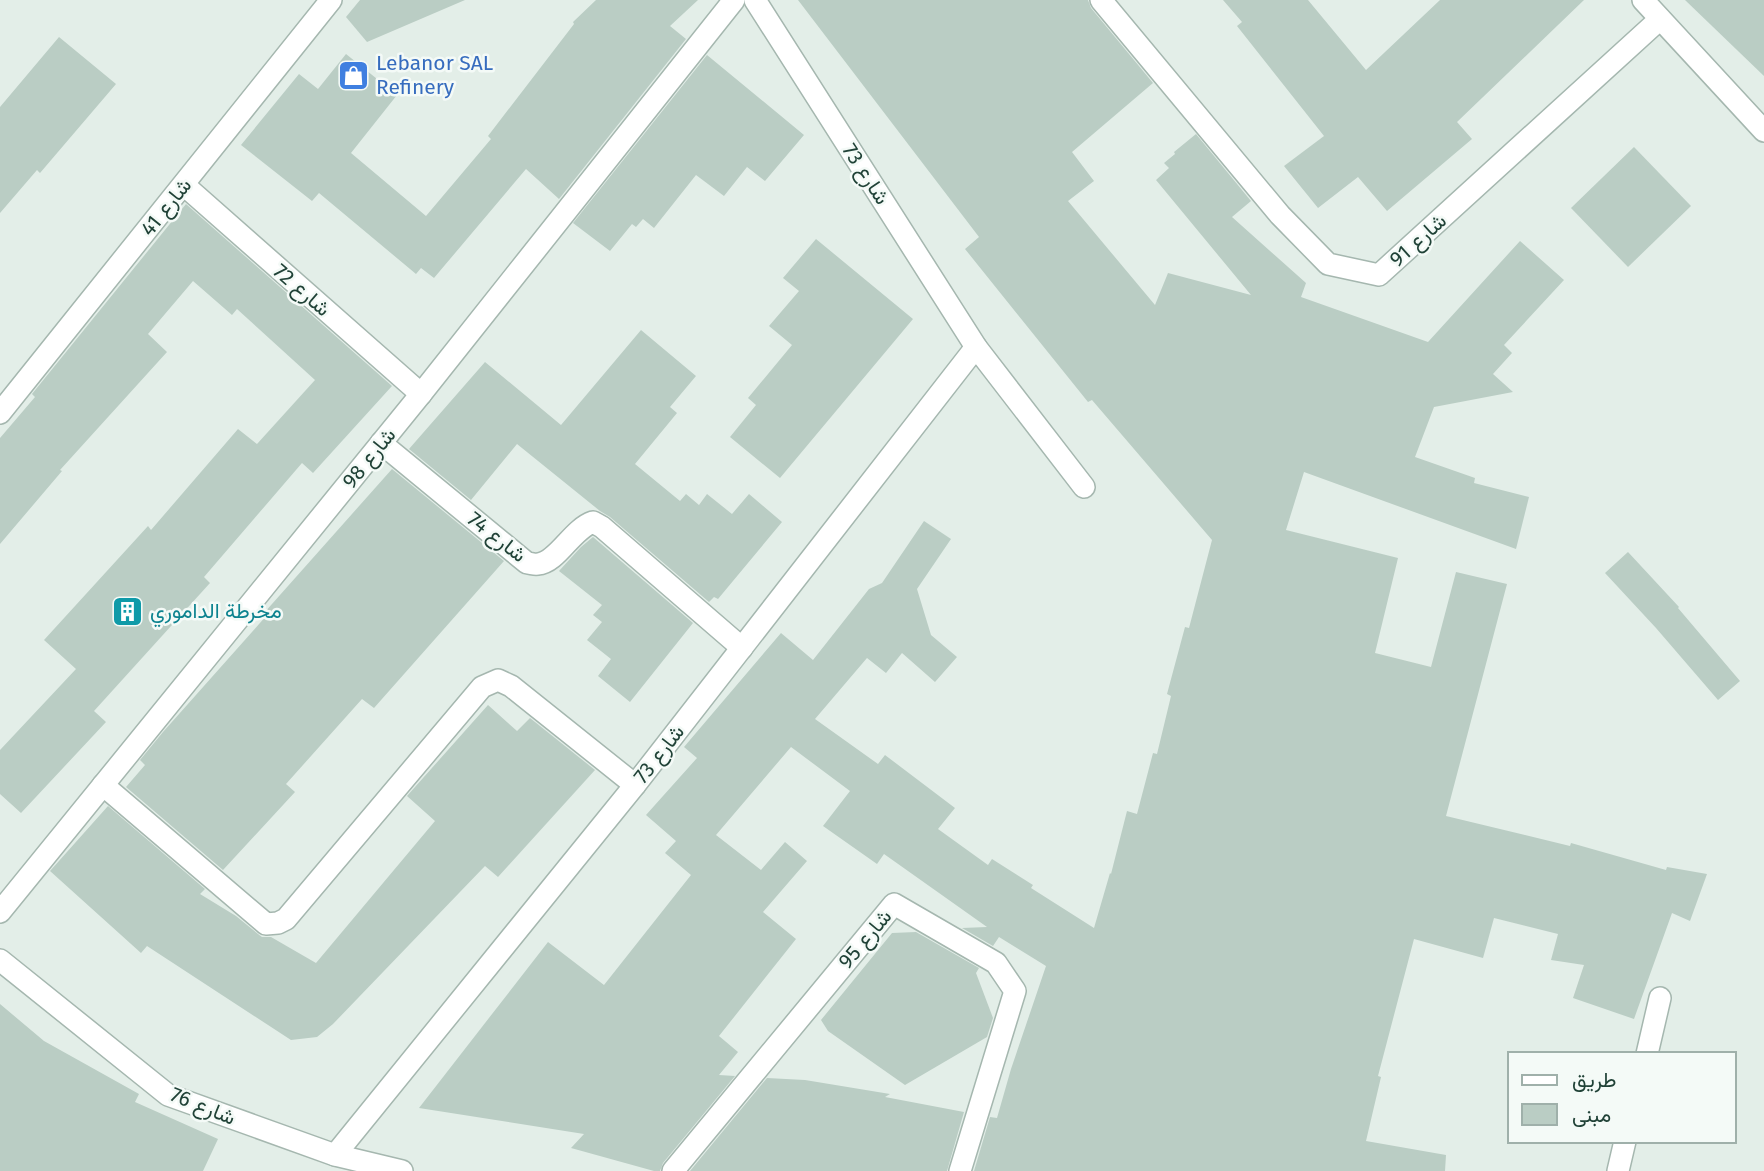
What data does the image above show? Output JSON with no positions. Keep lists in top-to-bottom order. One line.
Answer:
{"streets":{"street":["شارع 73","شارع 41","شارع 91","شارع 72","شارع 98","شارع 74","شارع 95","شارع 76"]},"crossings":[["شارع 73","شارع 74"],["شارع 73","شارع 76"],["شارع 41","شارع 72"],["شارع 72","شارع 98"],["شارع 98","شارع 74"]],"places":{"shop":["Lebanor SAL Refinery"],"building":["مخرطة الداموري"]},"legend":["طريق","مبنى"]}
